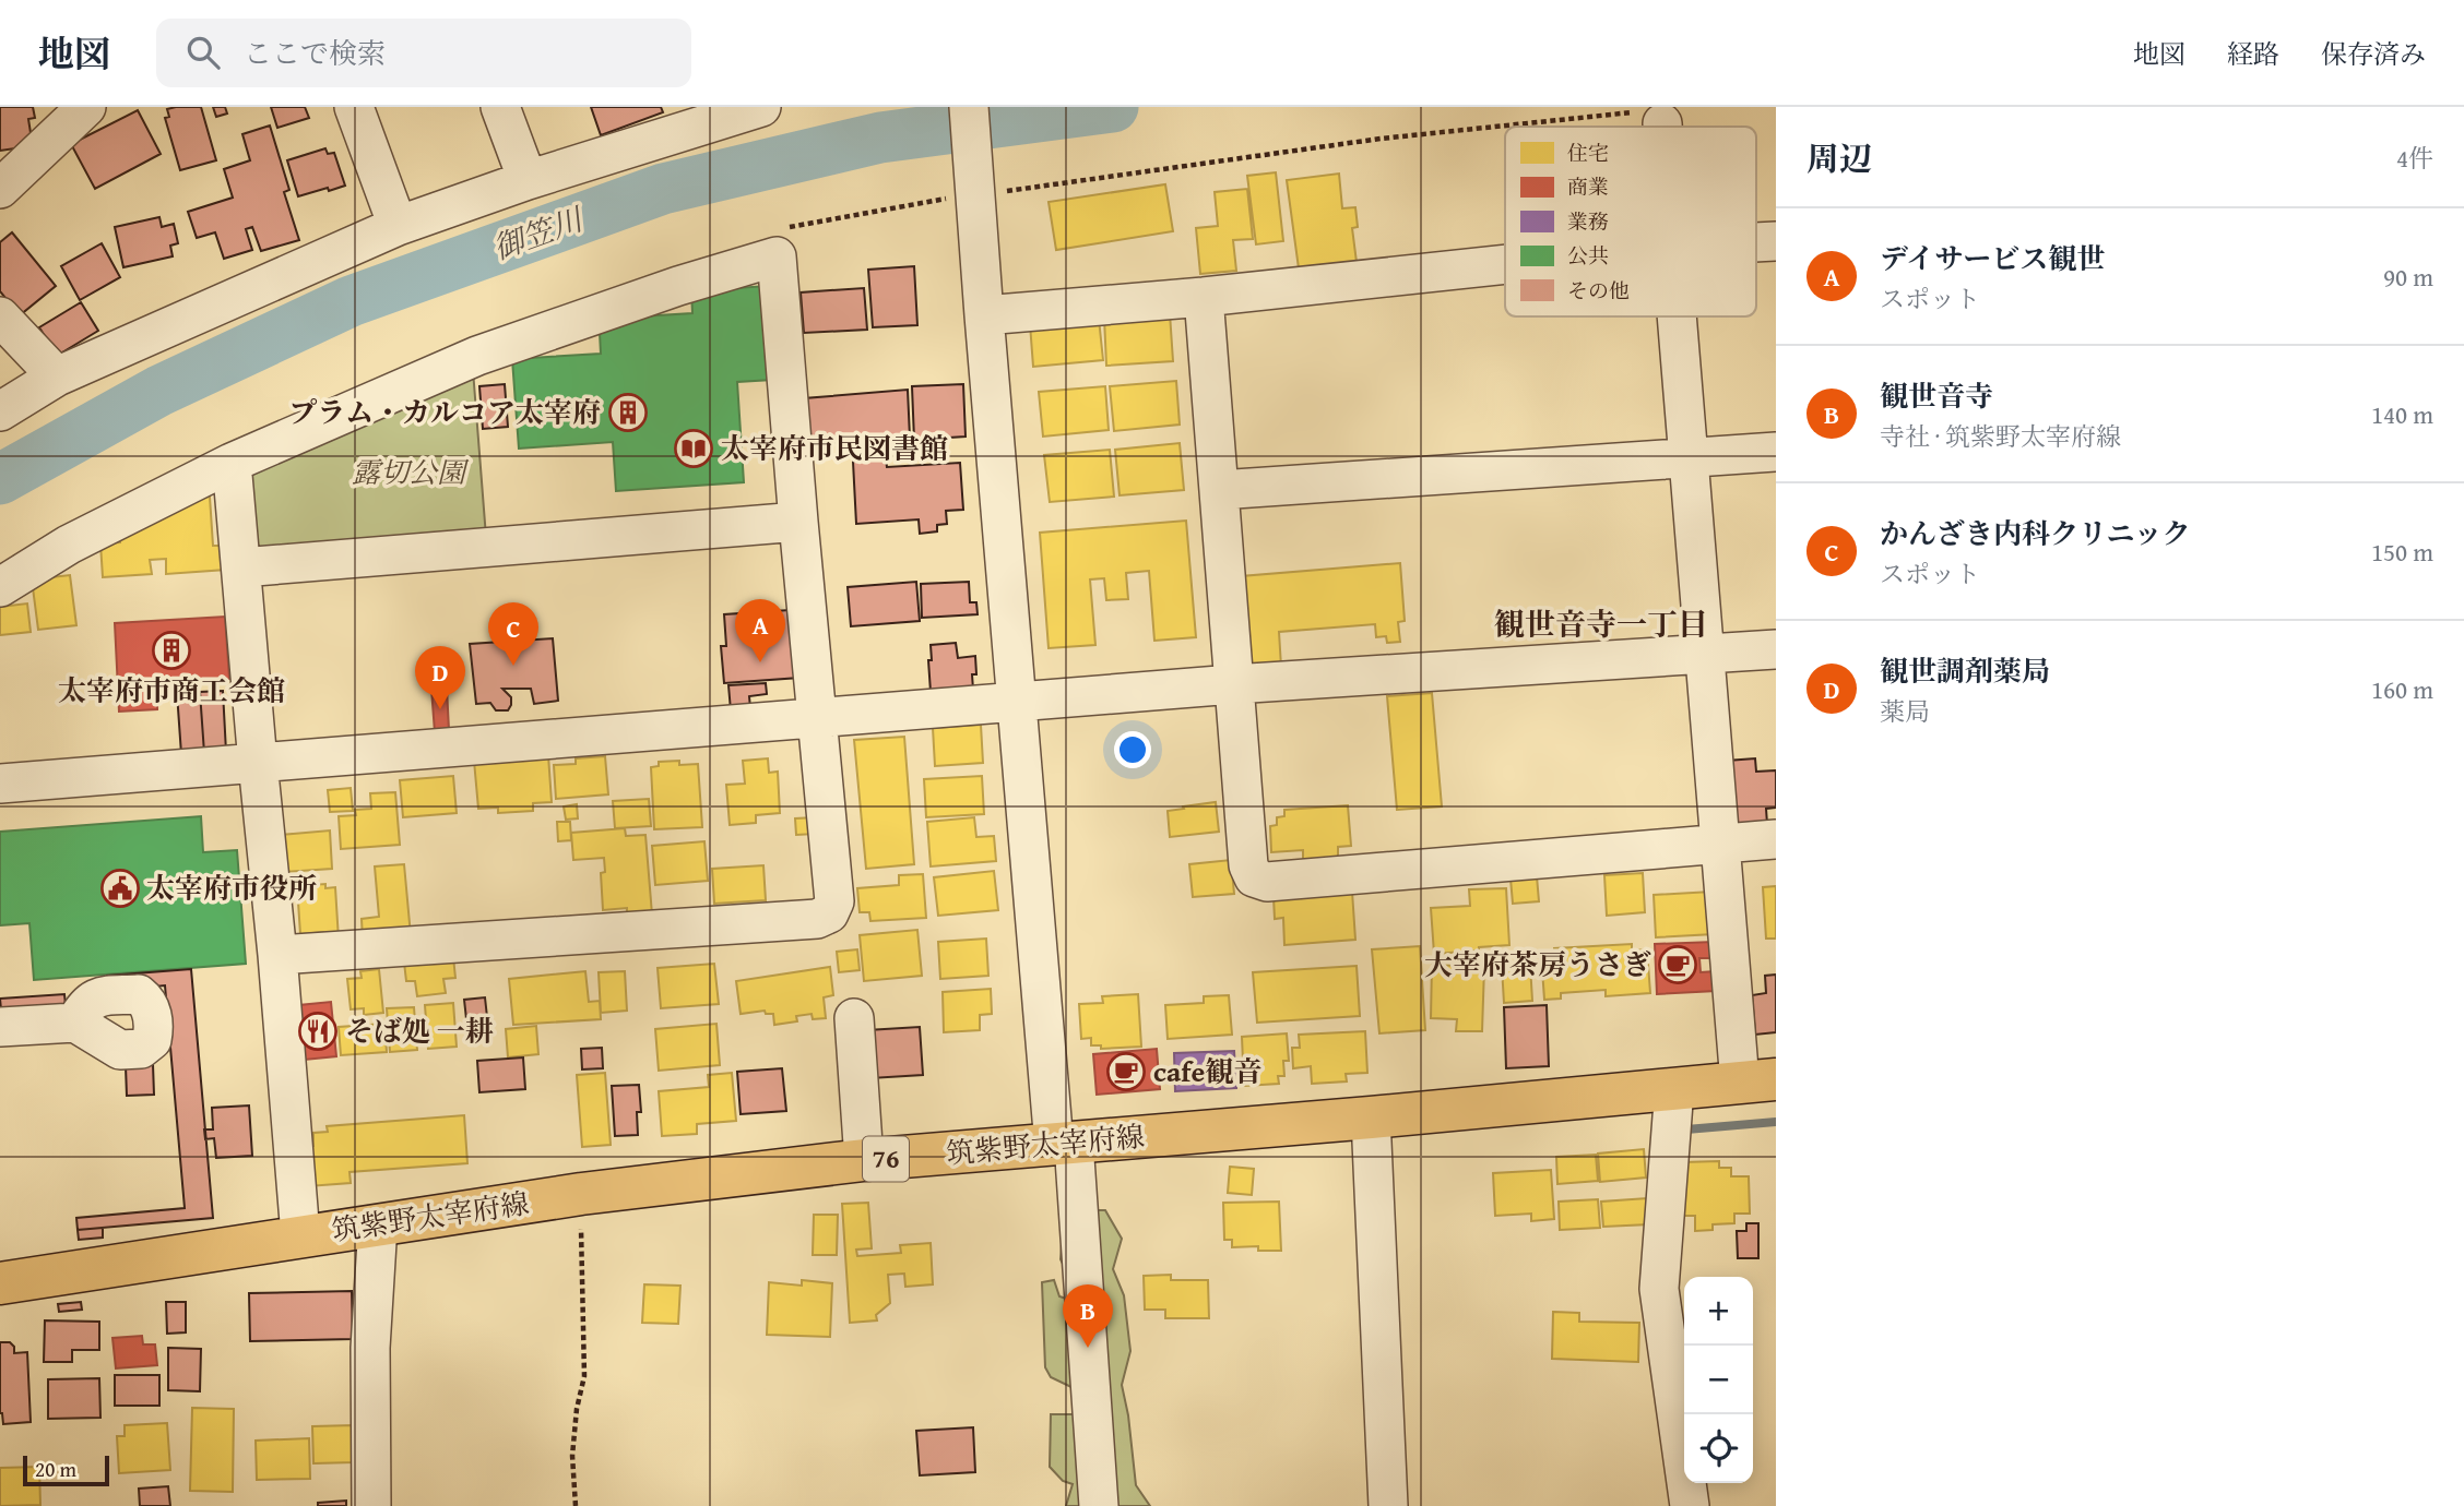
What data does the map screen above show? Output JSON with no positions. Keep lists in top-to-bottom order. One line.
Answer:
{"streets":{"main road":["筑紫野太宰府線","76"]},"districts":["観世音寺一丁目"],"water":["御笠川"],"parks":["露切公園"],"places":{"building":["プラム・カルコア太宰府","太宰府市商工会館"],"library":["太宰府市民図書館"],"public building":["太宰府市役所"],"cafe":["大宰府茶房うさぎ","cafe観音"],"restaurant":["そば処 一耕"]},"legend":["住宅","商業","業務","公共","その他"],"scale_bar":"20 m","page":{"header":"地図","search":"ここで検索","nav":["地図","経路","保存済み"],"heading":["周辺","4件"],"list":[{"mark":"A","name":"デイサービス観世","note":"スポット","value":"90 m"},{"mark":"B","name":"観世音寺","note":"寺社 · 筑紫野太宰府線","value":"140 m"},{"mark":"C","name":"かんざき内科クリニック","note":"スポット","value":"150 m"},{"mark":"D","name":"観世調剤薬局","note":"薬局","value":"160 m"}],"pins":["A","C","D","B"],"map_buttons":["+","−"],"scale":"20 m"}}
